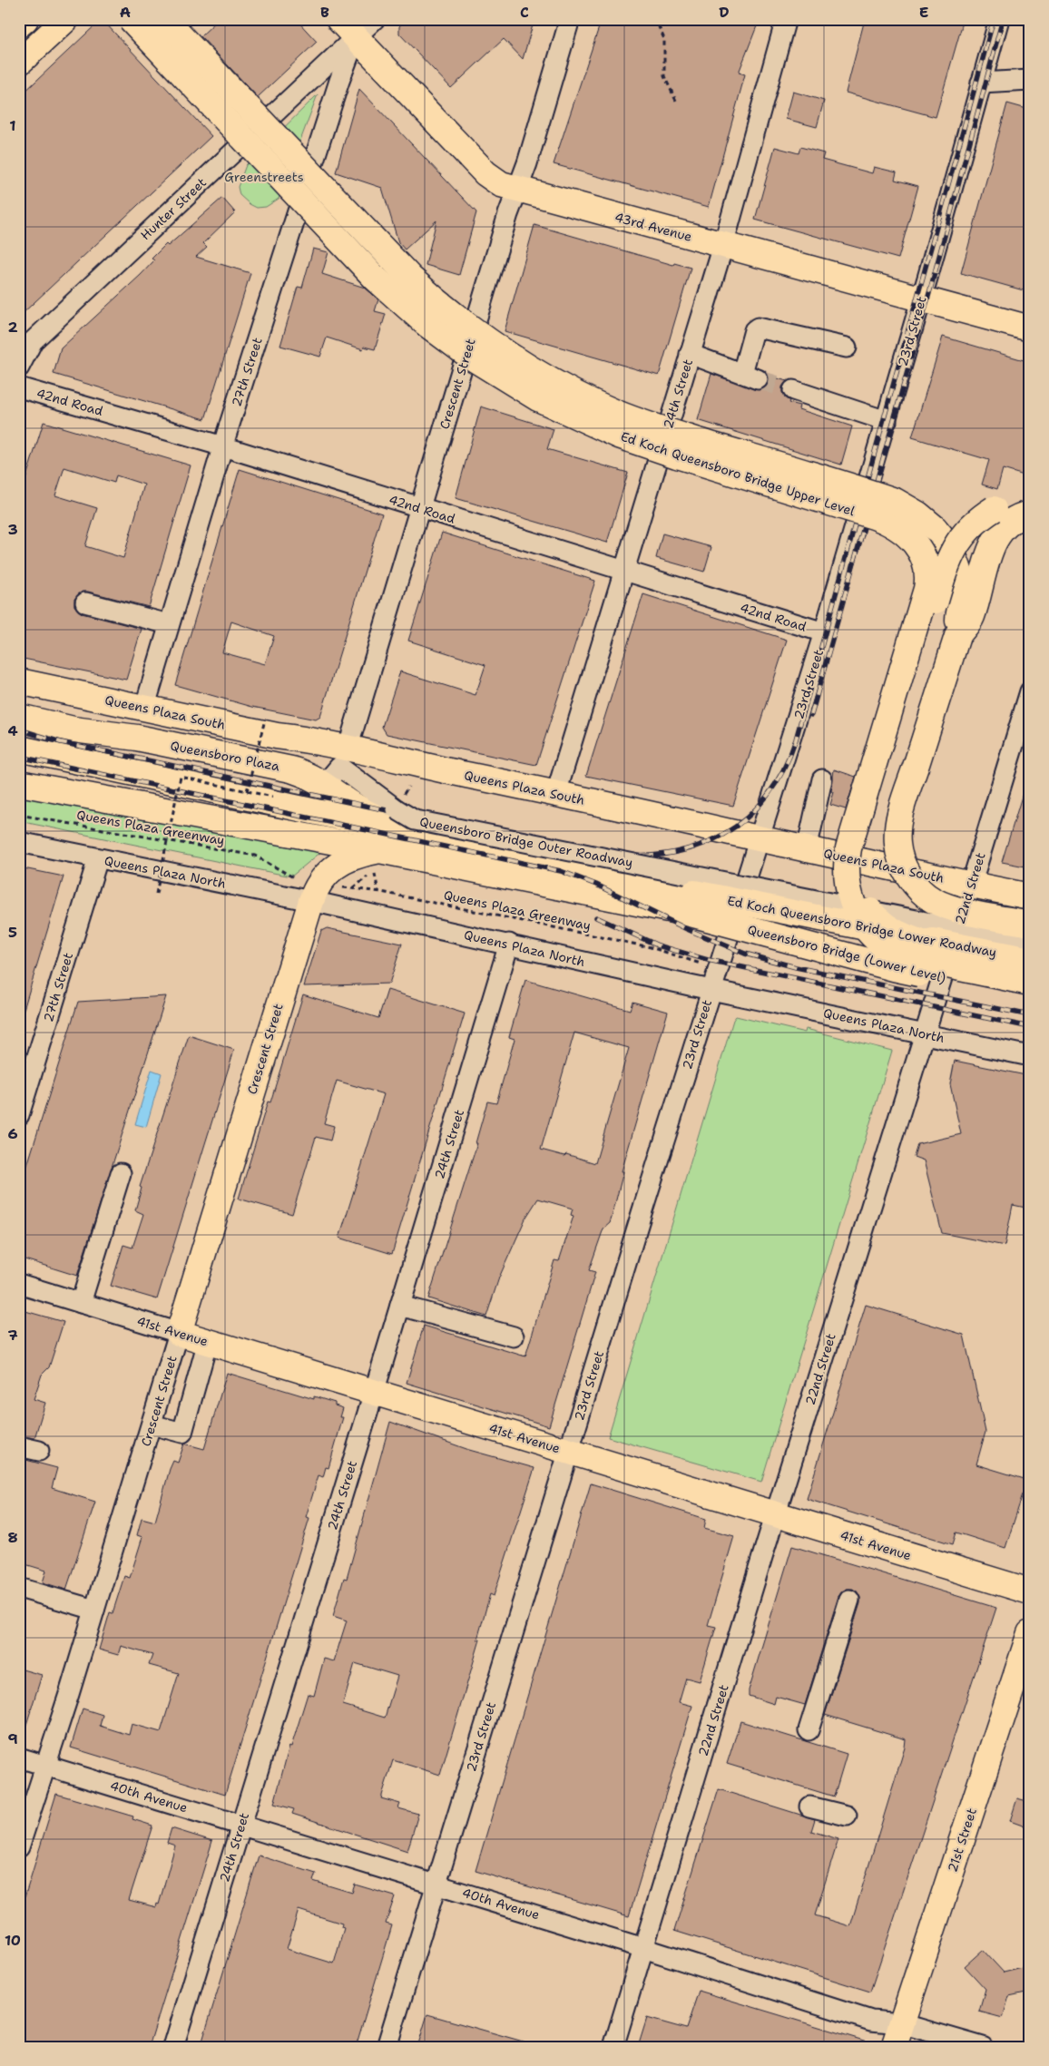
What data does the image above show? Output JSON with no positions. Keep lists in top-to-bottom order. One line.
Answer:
{"streets":{"main road":["43rd Avenue","Crescent Street","Ed Koch Queensboro Bridge Upper Level","Queens Plaza South","Queensboro Plaza","Ed Koch Queensboro Bridge Lower Roadway","Queensboro Bridge (Lower Level)","41st Avenue","21st Street"],"street":["Hunter Street","23rd Street","27th Street","24th Street","42nd Road","Queensboro Bridge Outer Roadway","Queens Plaza North","22nd Street","40th Avenue"],"path":["Queens Plaza Greenway"]},"crossings":[["Hunter Street","43rd Avenue"],["Hunter Street","27th Street"],["43rd Avenue","23rd Street"],["43rd Avenue","27th Street"],["43rd Avenue","Crescent Street"],["43rd Avenue","24th Street"],["23rd Street","42nd Road"],["23rd Street","Queens Plaza South"],["23rd Street","Queens Plaza North"],["23rd Street","41st Avenue"],["23rd Street","40th Avenue"],["27th Street","42nd Road"],["27th Street","Queens Plaza South"],["27th Street","Queens Plaza North"],["Crescent Street","42nd Road"],["Crescent Street","Queens Plaza South"],["Crescent Street","Queens Plaza Greenway"],["Crescent Street","Queens Plaza North"],["Crescent Street","41st Avenue"],["Crescent Street","40th Avenue"],["24th Street","42nd Road"],["24th Street","Queens Plaza South"],["24th Street","Queens Plaza North"],["24th Street","41st Avenue"],["24th Street","40th Avenue"],["Queens Plaza South","22nd Street"],["Queensboro Plaza","Queensboro Bridge Outer Roadway"],["Queens Plaza Greenway","Queens Plaza North"],["Queensboro Bridge Outer Roadway","Ed Koch Queensboro Bridge Lower Roadway"],["Queensboro Bridge Outer Roadway","Queensboro Bridge (Lower Level)"],["Queens Plaza North","22nd Street"],["22nd Street","41st Avenue"],["22nd Street","40th Avenue"],["Ed Koch Queensboro Bridge Lower Roadway","Queensboro Bridge (Lower Level)"],["40th Avenue","21st Street"]],"parks":["Greenstreets"],"grid":{"columns":["A","B","C","D","E"],"rows":["1","2","3","4","5","6","7","8","9","10"]}}
